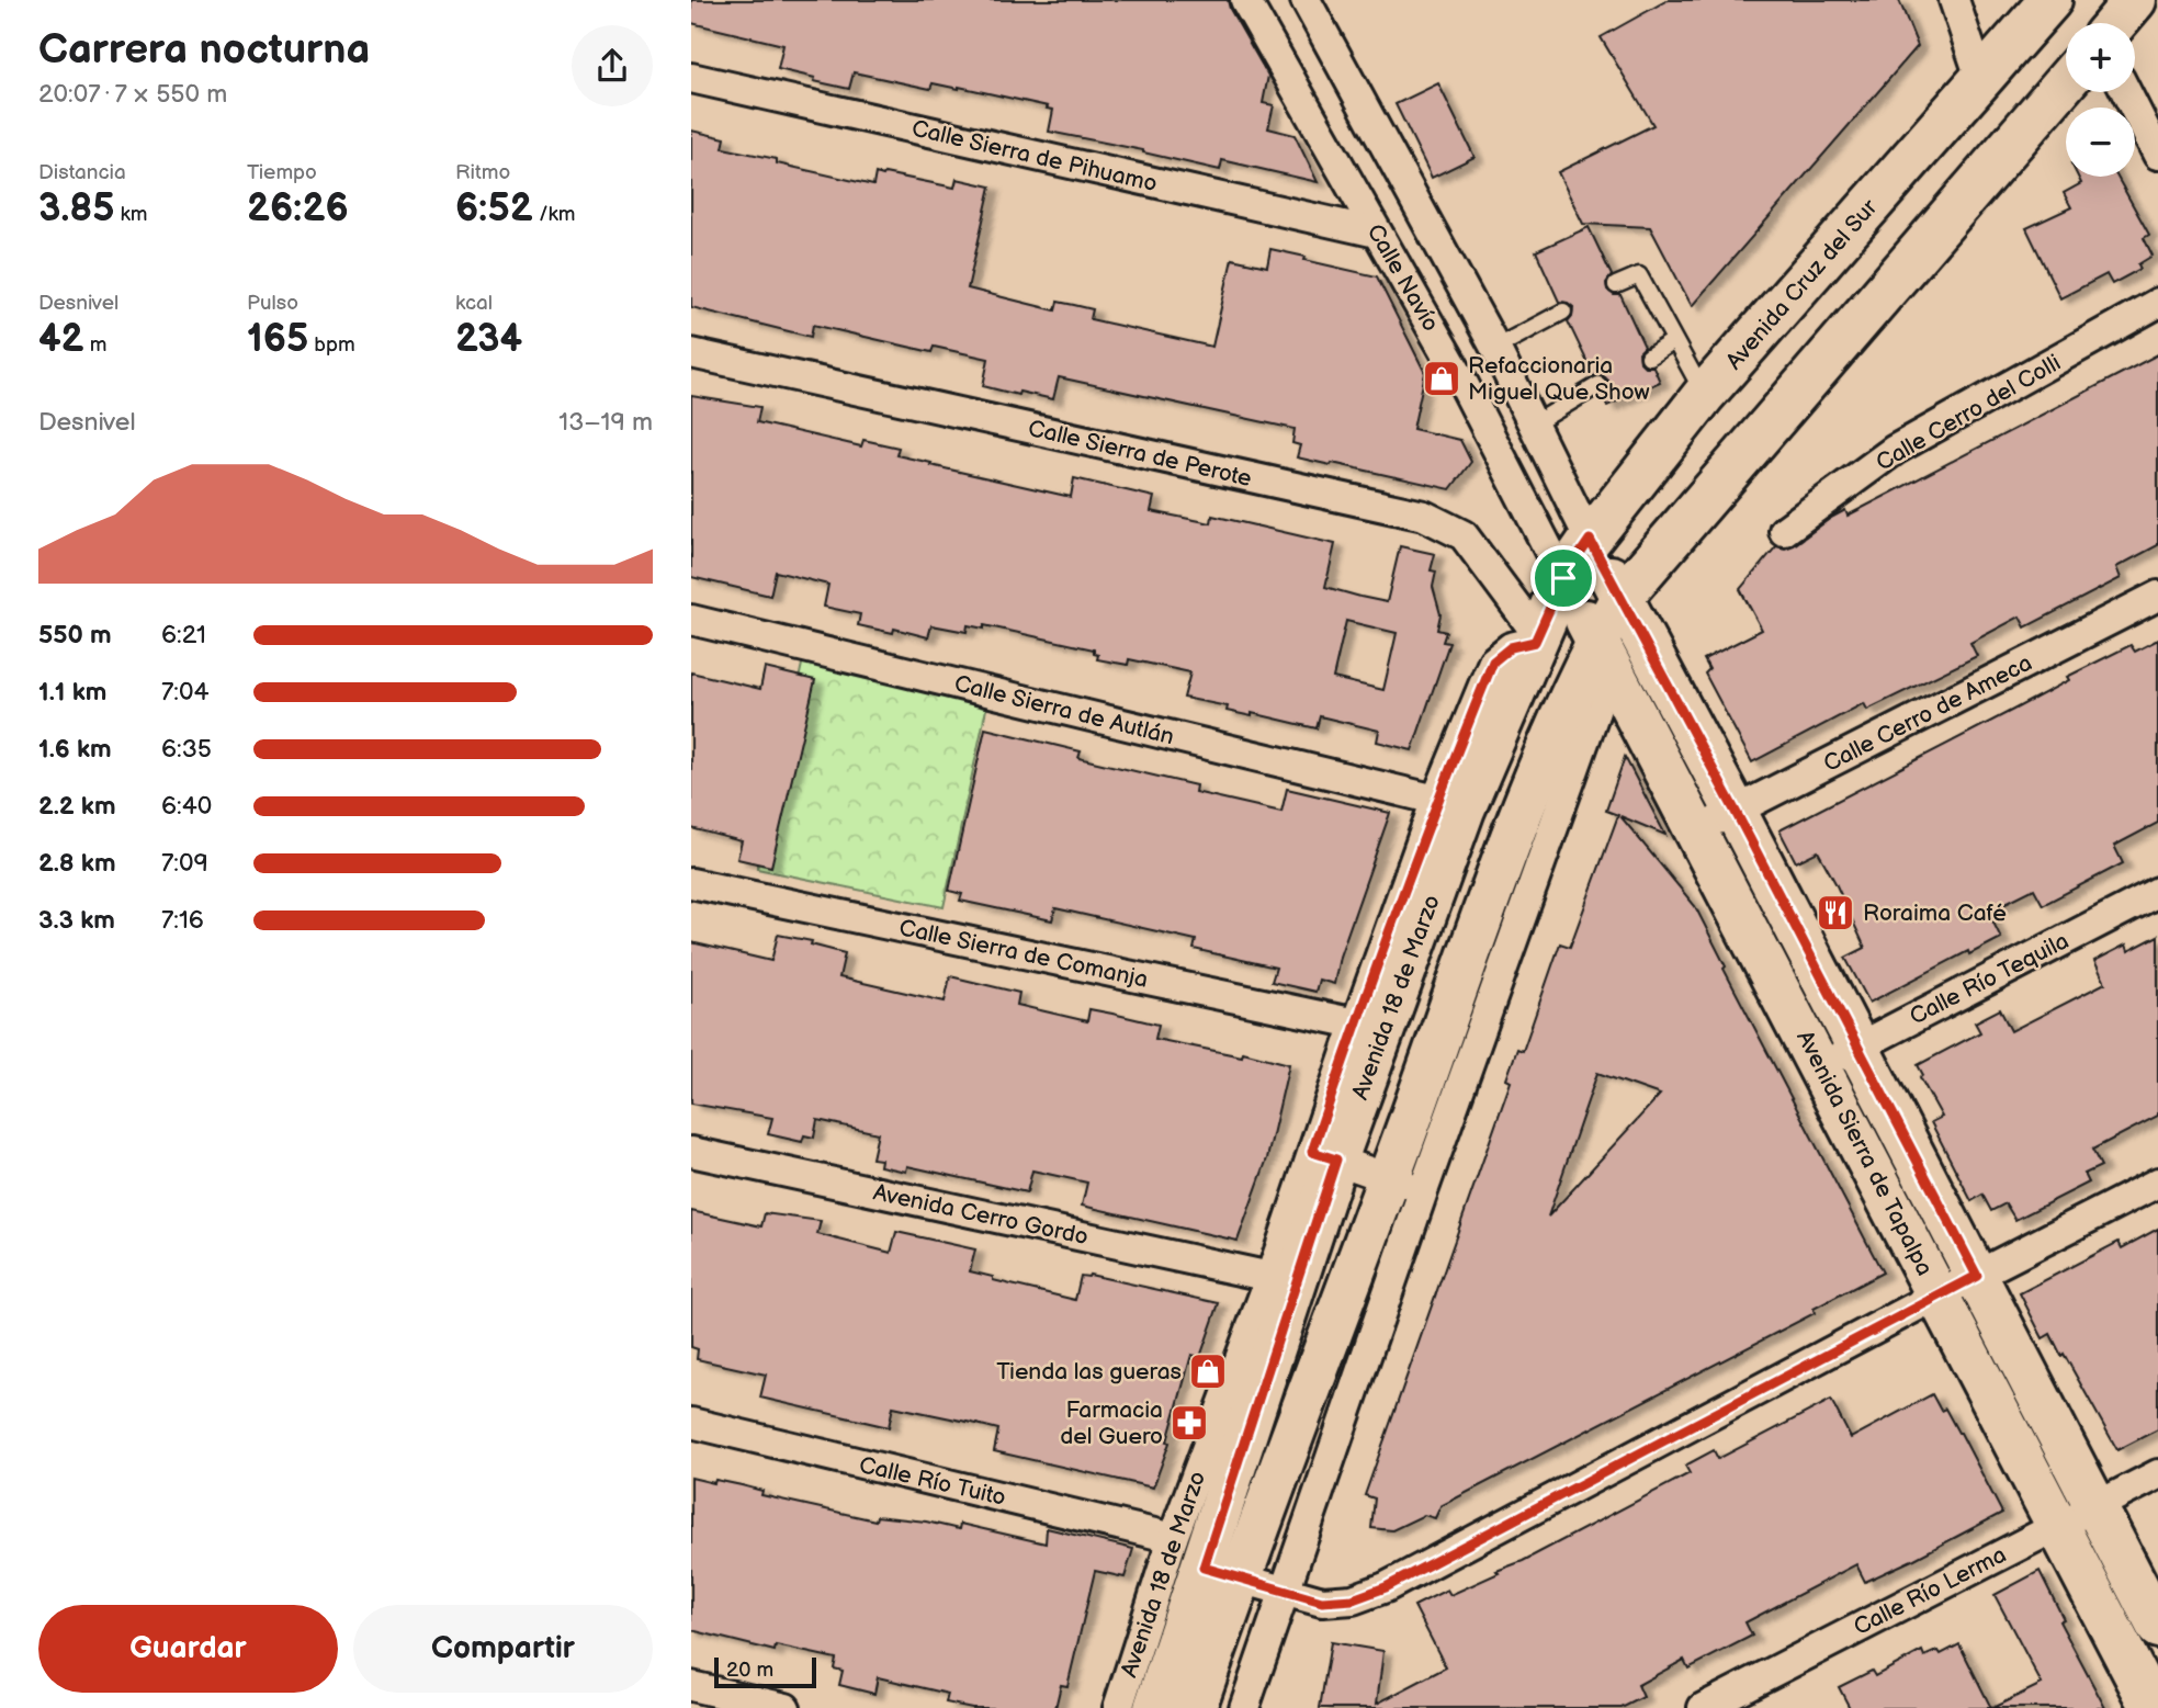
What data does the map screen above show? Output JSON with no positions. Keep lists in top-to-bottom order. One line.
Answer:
{"streets":{"main road":["Calle Navío","Avenida Cruz del Sur","Avenida 18 de Marzo","Avenida Sierra de Tapalpa"],"street":["Calle Sierra de Pihuamo","Calle Cerro del Colli","Calle Sierra de Perote","Calle Sierra de Autlán","Calle Cerro de Ameca","Calle Sierra de Comanja","Calle Río Tequila","Avenida Cerro Gordo","Calle Río Tuito","Calle Río Lerma"]},"crossings":[["Calle Sierra de Pihuamo","Calle Navío"],["Calle Navío","Avenida Cruz del Sur"],["Calle Navío","Avenida 18 de Marzo"],["Calle Navío","Avenida Sierra de Tapalpa"],["Avenida Cruz del Sur","Avenida 18 de Marzo"],["Calle Sierra de Perote","Avenida 18 de Marzo"],["Calle Sierra de Autlán","Avenida 18 de Marzo"],["Calle Cerro de Ameca","Avenida Sierra de Tapalpa"],["Calle Sierra de Comanja","Avenida 18 de Marzo"],["Calle Río Tequila","Avenida Sierra de Tapalpa"],["Avenida 18 de Marzo","Avenida Sierra de Tapalpa"],["Avenida 18 de Marzo","Avenida Cerro Gordo"],["Avenida 18 de Marzo","Calle Río Tuito"],["Avenida Sierra de Tapalpa","Calle Río Lerma"]],"places":{"shop":["Refaccionaria Miguel Que Show","Tienda las gueras"],"restaurant":["Roraima Café"],"pharmacy":["Farmacia del Guero"]},"scale_bar":"20 m","page":{"heading":["Carrera nocturna","20:07 · 7 × 550 m"],"map_buttons":["+","−"],"stats":[["Distancia","3.85 km"],["Tiempo","26:26"],["Ritmo","6:52 /km"],["Desnivel","42 m"],["Pulso","165 bpm"],["kcal","234"]],"chart":["Desnivel","13–19 m"],"list":[{"name":"550 m","note":"6:21"},{"name":"1.1 km","note":"7:04"},{"name":"1.6 km","note":"6:35"},{"name":"2.2 km","note":"6:40"},{"name":"2.8 km","note":"7:09"},{"name":"3.3 km","note":"7:16"}],"buttons":["Guardar","Compartir"],"scale":"20 m"}}
